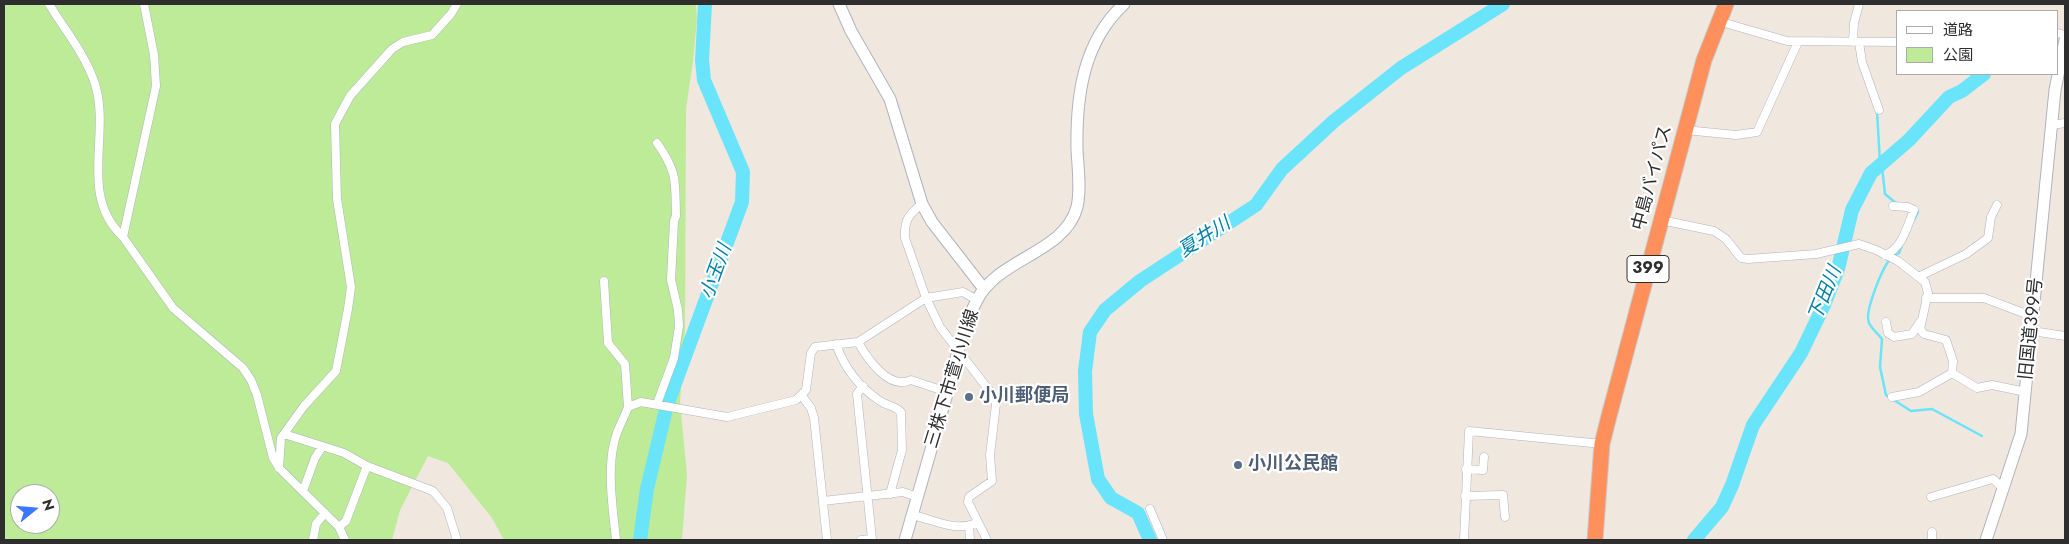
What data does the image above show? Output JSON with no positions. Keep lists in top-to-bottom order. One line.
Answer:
{"streets":{"highway":["中島バイパス","399"],"street":["旧国道399号","三株下市萱小川線"]},"water":["夏井川","小玉川","下田川"],"places":["小川郵便局","小川公民館"],"legend":["道路","公園"],"north":"right"}
